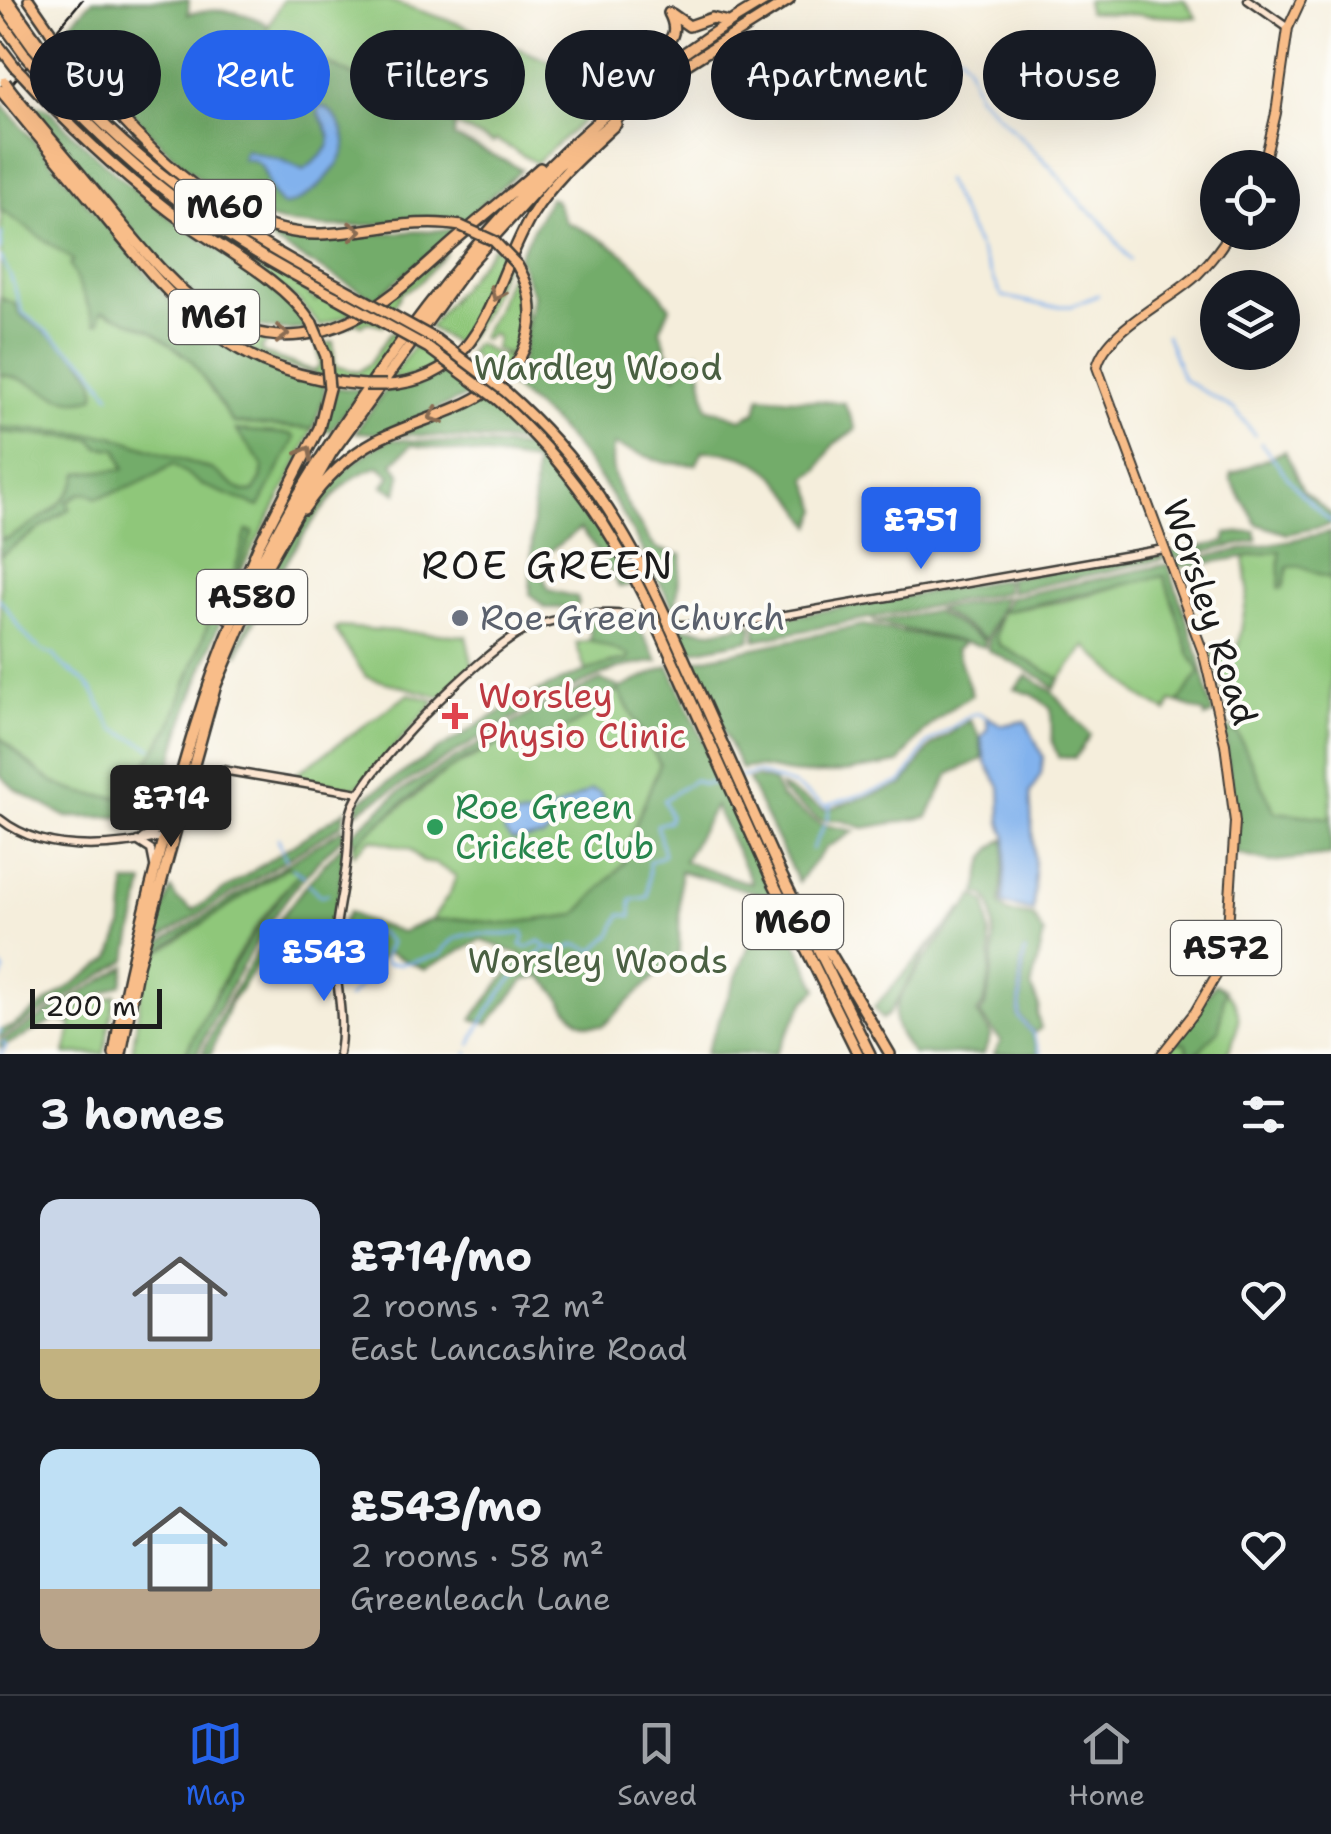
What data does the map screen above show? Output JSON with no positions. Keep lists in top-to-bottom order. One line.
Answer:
{"streets":{"highway":["M60","M61","A580"],"main road":["Worsley Road","A572"]},"crossings":[["M60","A580"],["M61","A580"]],"districts":["ROE GREEN"],"parks":["Wardley Wood","Worsley Woods"],"places":{"other":["Roe Green Church","Roe Green Cricket Club"],"health":["Worsley Physio Clinic"]},"scale_bar":"200 m","page":{"chip":["Buy","Rent","Filters","New","Apartment","House"],"price":["£751","£714","£543"],"scale":"200 m","heading":"3 homes","list":[{"name":"£714/mo","note":"2 rooms · 72 m² · East Lancashire Road"},{"name":"£543/mo","note":"2 rooms · 58 m² · Greenleach Lane"}],"tabs":["Map","Saved","Home"]}}
